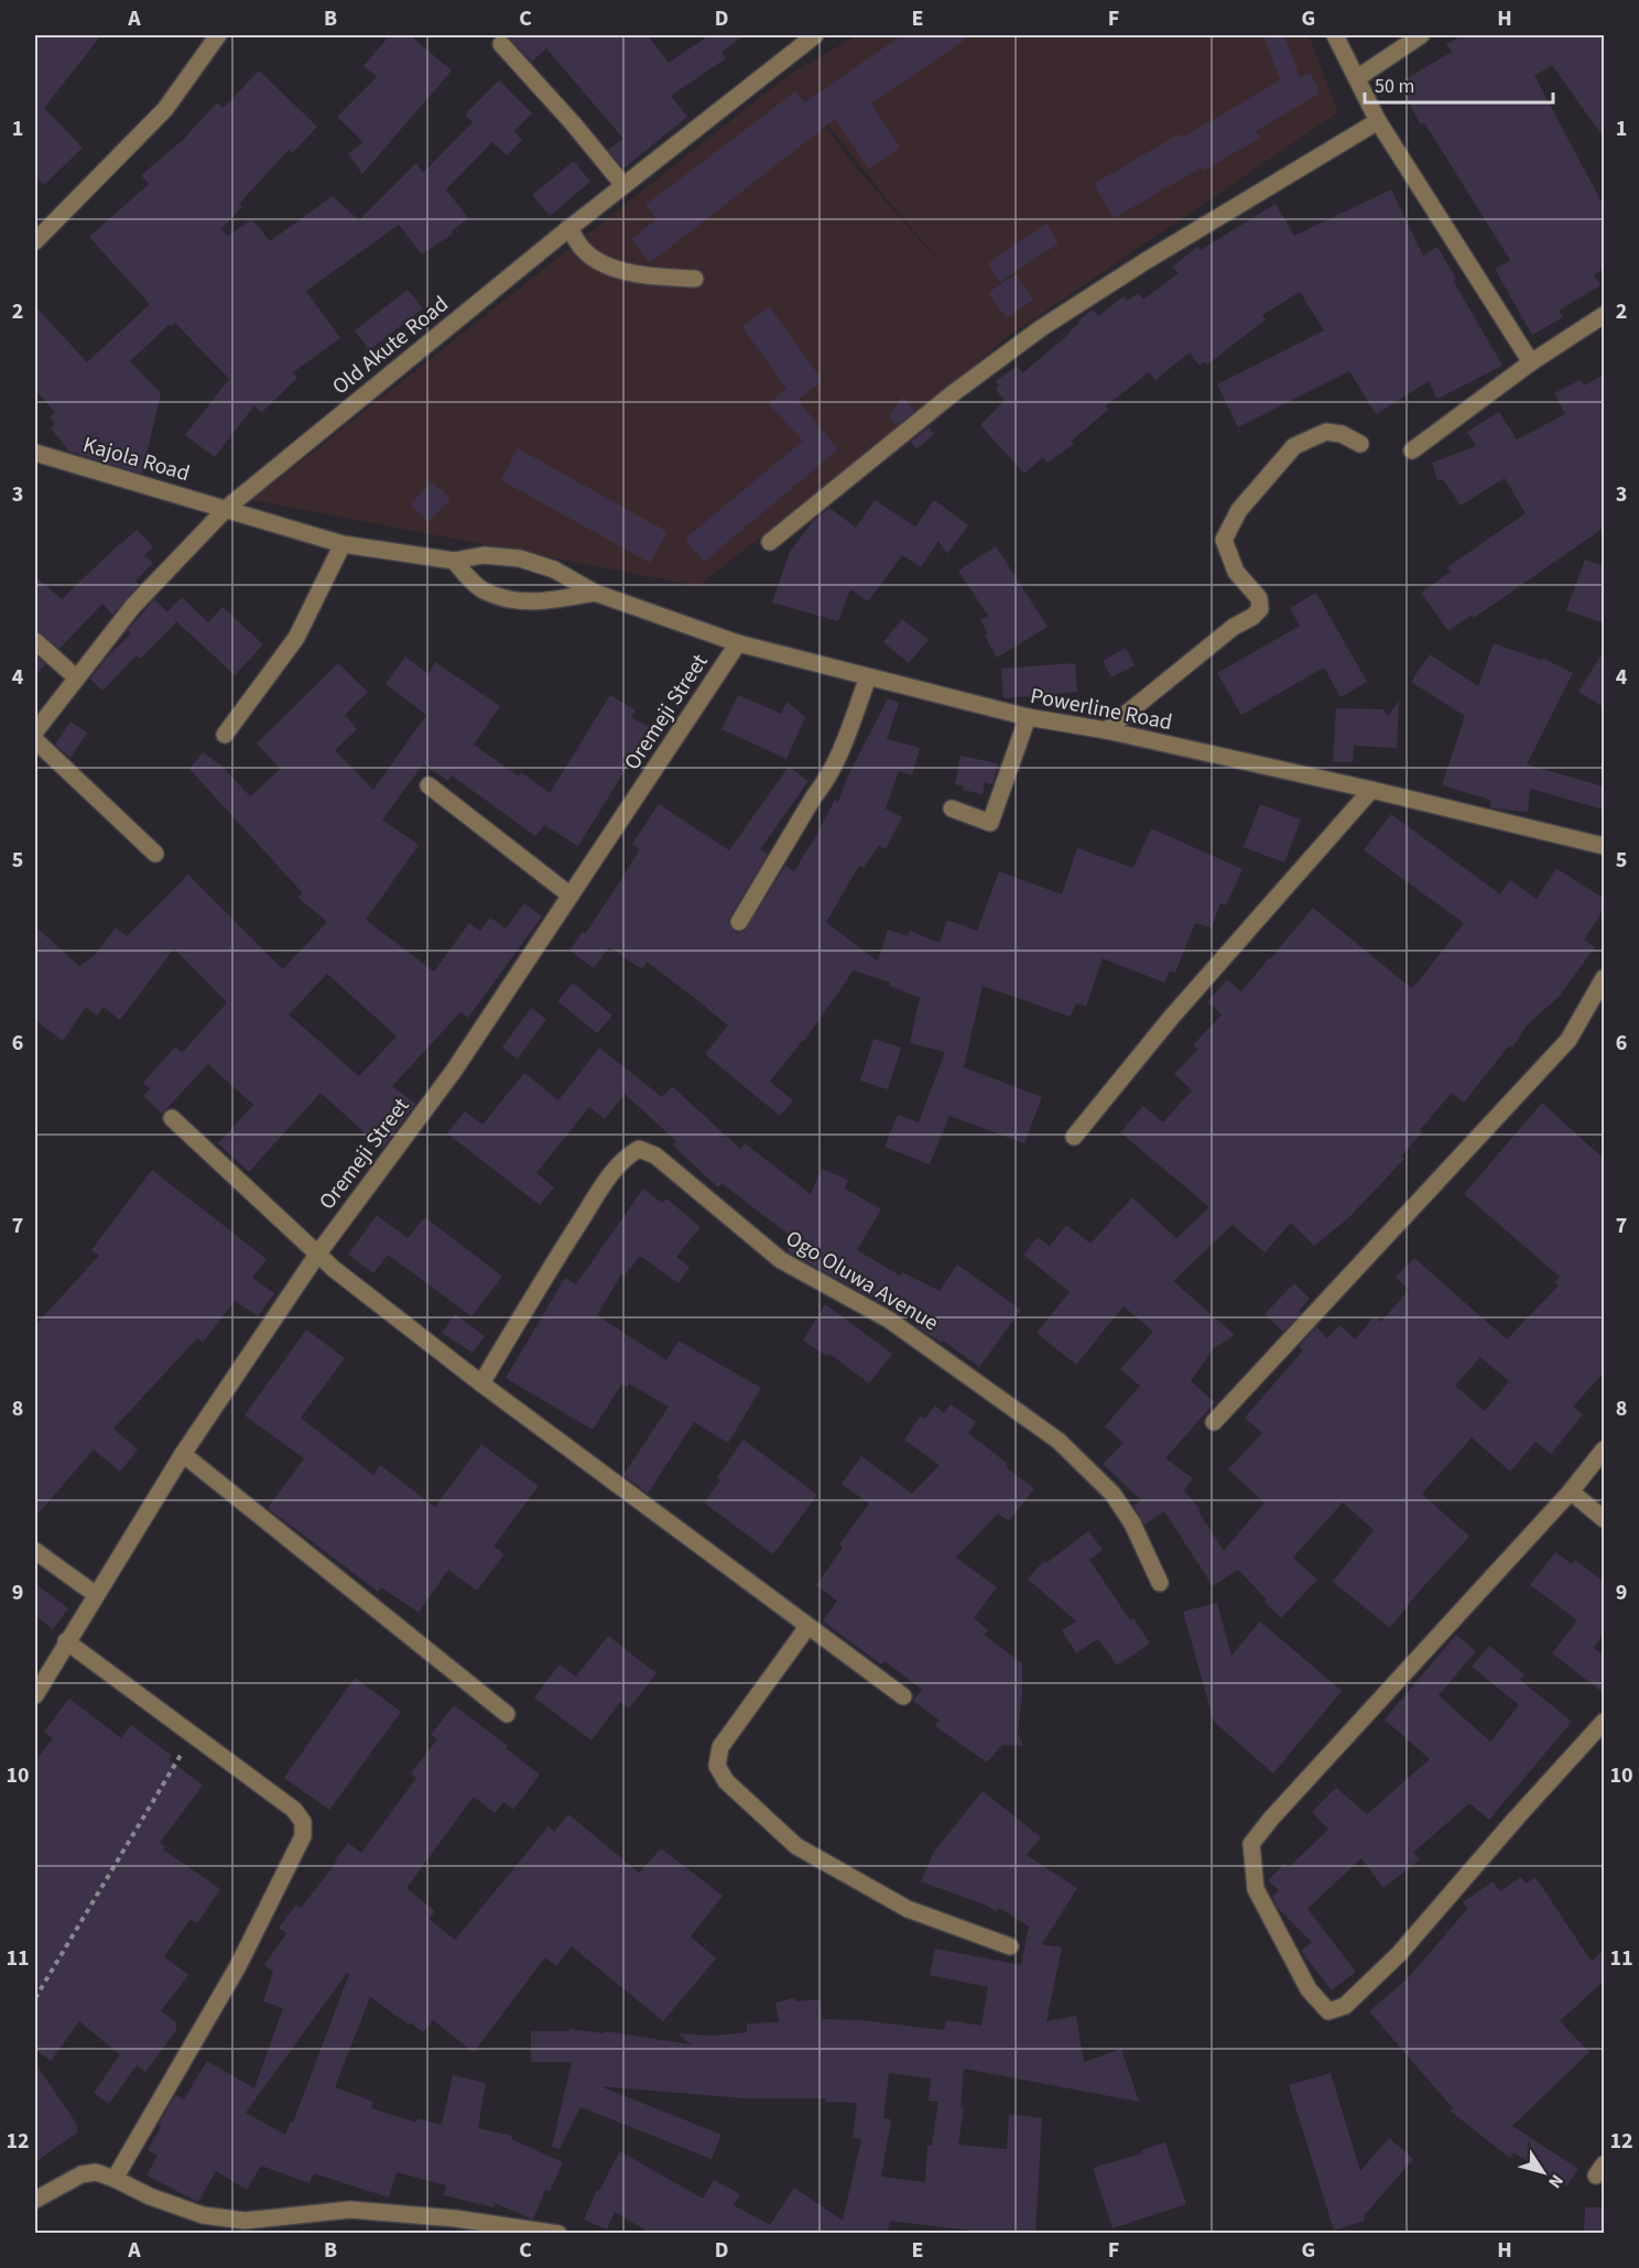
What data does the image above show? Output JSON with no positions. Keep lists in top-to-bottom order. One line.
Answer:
{"streets":{"street":["Old Akute Road","Kajola Road","Powerline Road","Oremeji Street","Ogo Oluwa Avenue"]},"crossings":[["Old Akute Road","Kajola Road"],["Old Akute Road","Powerline Road"],["Kajola Road","Powerline Road"],["Powerline Road","Oremeji Street"]],"scale_bar":"50 m","north":"bottom right","grid":{"columns":["A","B","C","D","E","F","G","H"],"rows":["1","2","3","4","5","6","7","8","9","10","11","12"]}}
